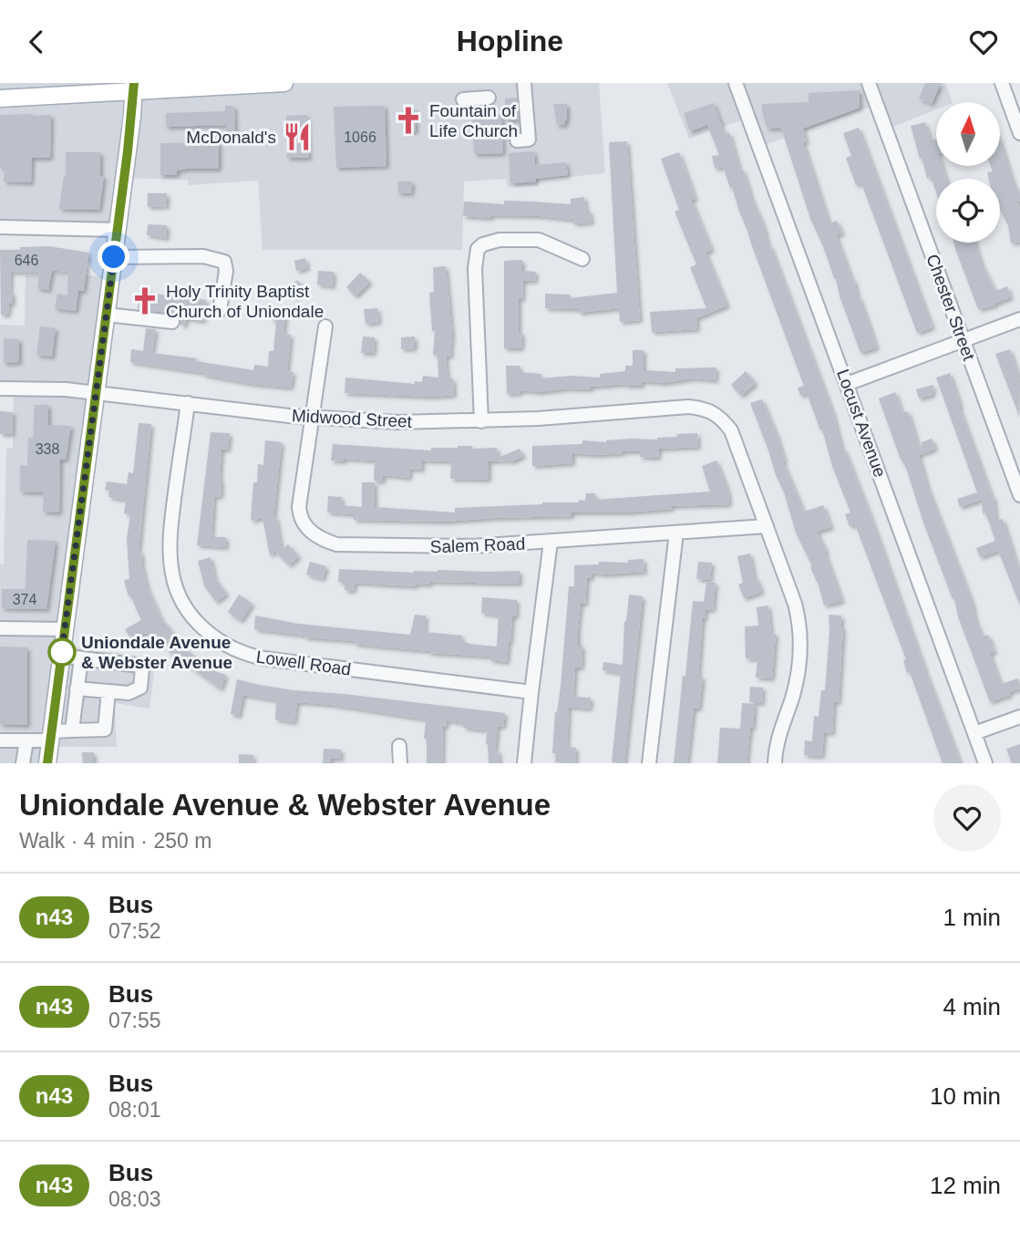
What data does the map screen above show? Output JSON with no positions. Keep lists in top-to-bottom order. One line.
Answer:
{"streets":{"street":["Chester Street","Midwood Street","Locust Avenue","Salem Road","Lowell Road"]},"crossings":[["Midwood Street","Salem Road"],["Midwood Street","Lowell Road"]],"places":{"church":["Fountain of Life Church","Holy Trinity Baptist Church of Uniondale"],"restaurant":["McDonald's"],"other":["Uniondale Avenue & Webster Avenue"]},"lines":["bus line n43"],"house_numbers":["1066","646","338","374"],"north":"top","page":{"header":"Hopline","heading":["Uniondale Avenue & Webster Avenue","Walk · 4 min · 250 m"],"list":[{"mark":"n43","name":"Bus","note":"07:52","value":"1 min"},{"mark":"n43","name":"Bus","note":"07:55","value":"4 min"},{"mark":"n43","name":"Bus","note":"08:01","value":"10 min"},{"mark":"n43","name":"Bus","note":"08:03","value":"12 min"}]}}
